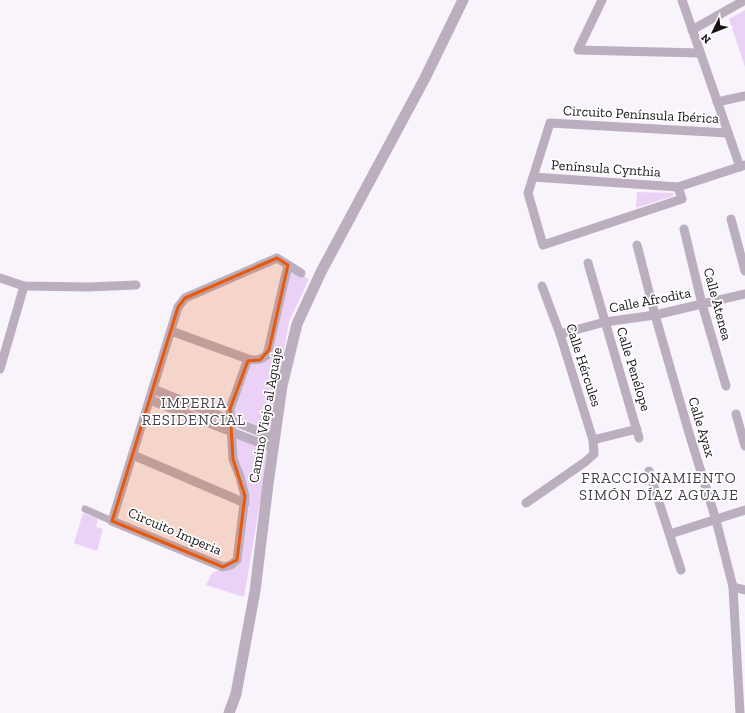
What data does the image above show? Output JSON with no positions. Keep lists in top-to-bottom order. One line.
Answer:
{"streets":{"street":["Circuito Península Ibérica","Península Cynthia","Calle Afrodita","Calle Atenea","Calle Hércules","Calle Penélope","Camino Viejo al Aguaje","Calle Ayax","Circuito Imperia"]},"crossings":[["Circuito Península Ibérica","Península Cynthia"],["Calle Afrodita","Calle Atenea"],["Calle Afrodita","Calle Hércules"],["Calle Afrodita","Calle Penélope"],["Calle Afrodita","Calle Ayax"],["Calle Hércules","Calle Penélope"]],"districts":["IMPERIA RESIDENCIAL","FRACCIONAMIENTO SIMÓN DÍAZ AGUAJE"],"north":"bottom left"}
